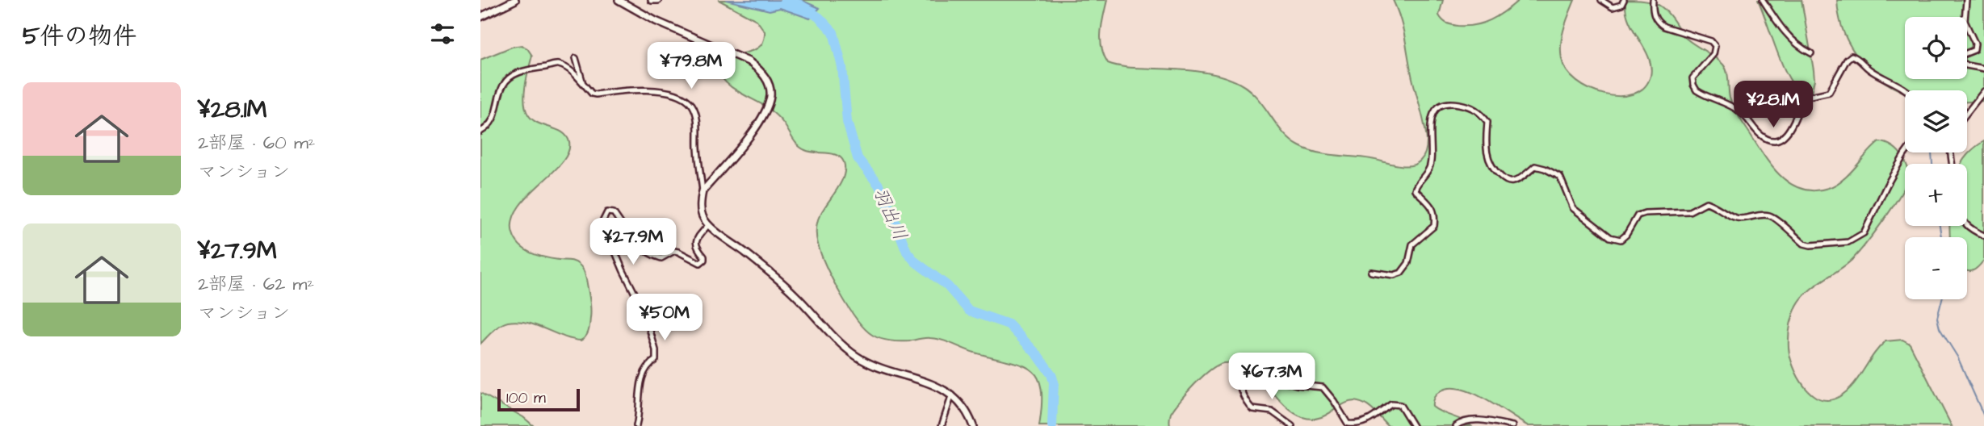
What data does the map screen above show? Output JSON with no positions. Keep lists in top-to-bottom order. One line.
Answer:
{"water":["羽出川"],"scale_bar":"100 m","page":{"heading":"5件の物件","map_buttons":["+","−"],"price":["¥79.8M","¥28.1M","¥27.9M","¥50M","¥67.3M"],"list":[{"name":"¥28.1M","note":"2部屋 · 60 m² · マンション"},{"name":"¥27.9M","note":"2部屋 · 62 m² · マンション"}],"scale":"100 m"}}
